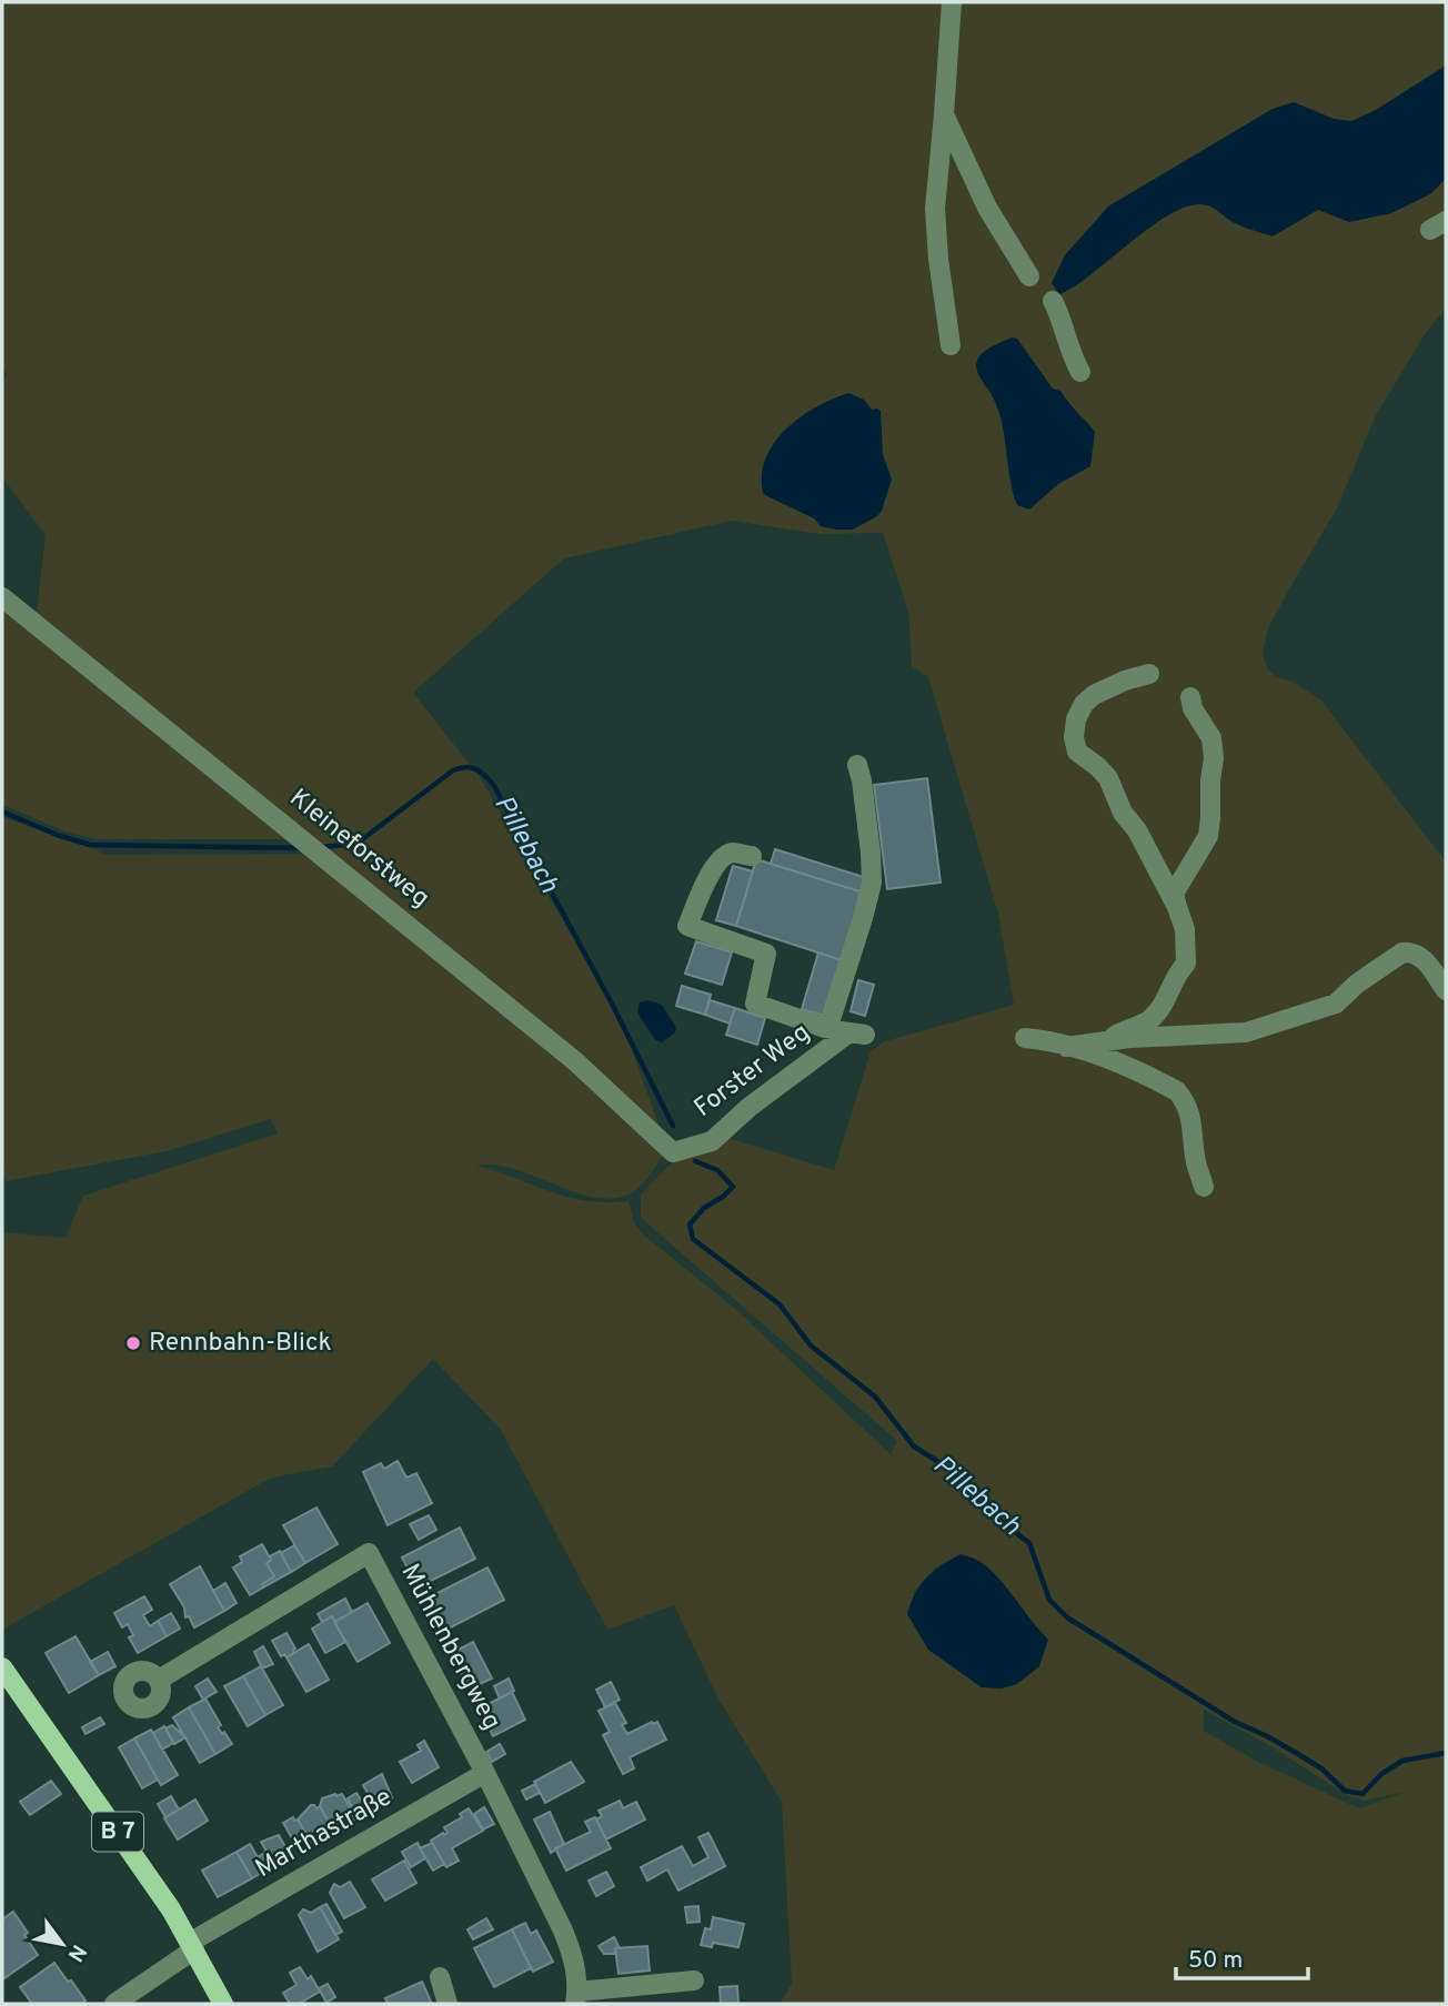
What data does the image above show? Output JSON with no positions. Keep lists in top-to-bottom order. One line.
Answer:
{"streets":{"main road":["B 7"],"street":["Kleineforstweg","Forster Weg","Mühlenbergweg","Marthastraße"]},"crossings":[["Kleineforstweg","Forster Weg"],["Mühlenbergweg","Marthastraße"],["B 7","Marthastraße"]],"water":["Pillebach"],"places":["Rennbahn-Blick"],"scale_bar":"50 m","north":"bottom right"}
